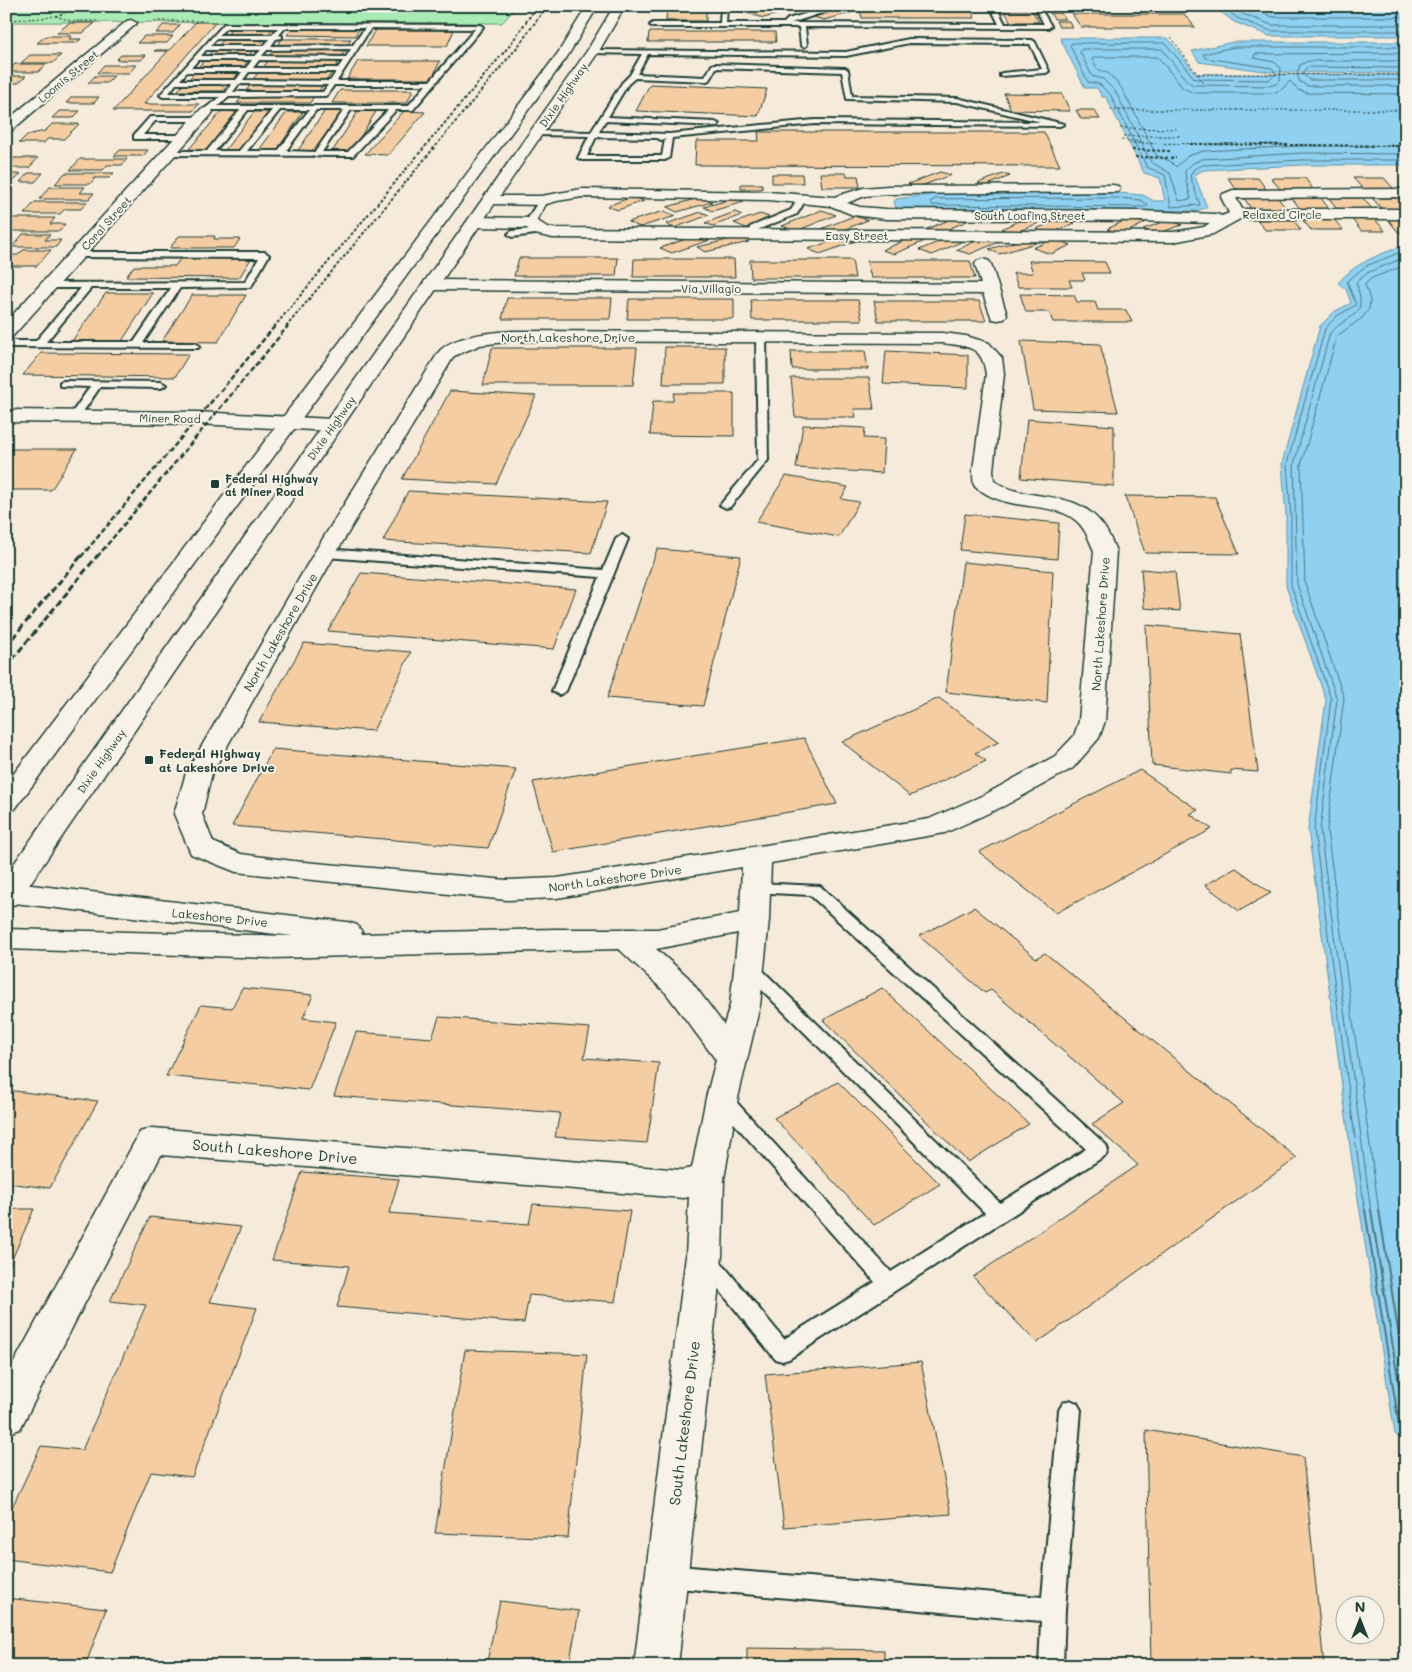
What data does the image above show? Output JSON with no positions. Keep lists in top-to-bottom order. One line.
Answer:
{"streets":{"street":["Loomis Street","Dixie Highway","Relaxed Circle","South Loafing Street","Coral Street","Easy Street","Via Villagio","North Lakeshore Drive","Miner Road","Lakeshore Drive","South Lakeshore Drive"]},"crossings":[["Dixie Highway","South Loafing Street"],["Dixie Highway","Easy Street"],["Dixie Highway","Via Villagio"],["Dixie Highway","Miner Road"],["Dixie Highway","Lakeshore Drive"],["Relaxed Circle","South Loafing Street"],["Relaxed Circle","Easy Street"],["South Loafing Street","Easy Street"],["Lakeshore Drive","South Lakeshore Drive"]],"places":{"transit":["Federal Highway at Miner Road","Federal Highway at Lakeshore Drive"]},"north":"top"}
